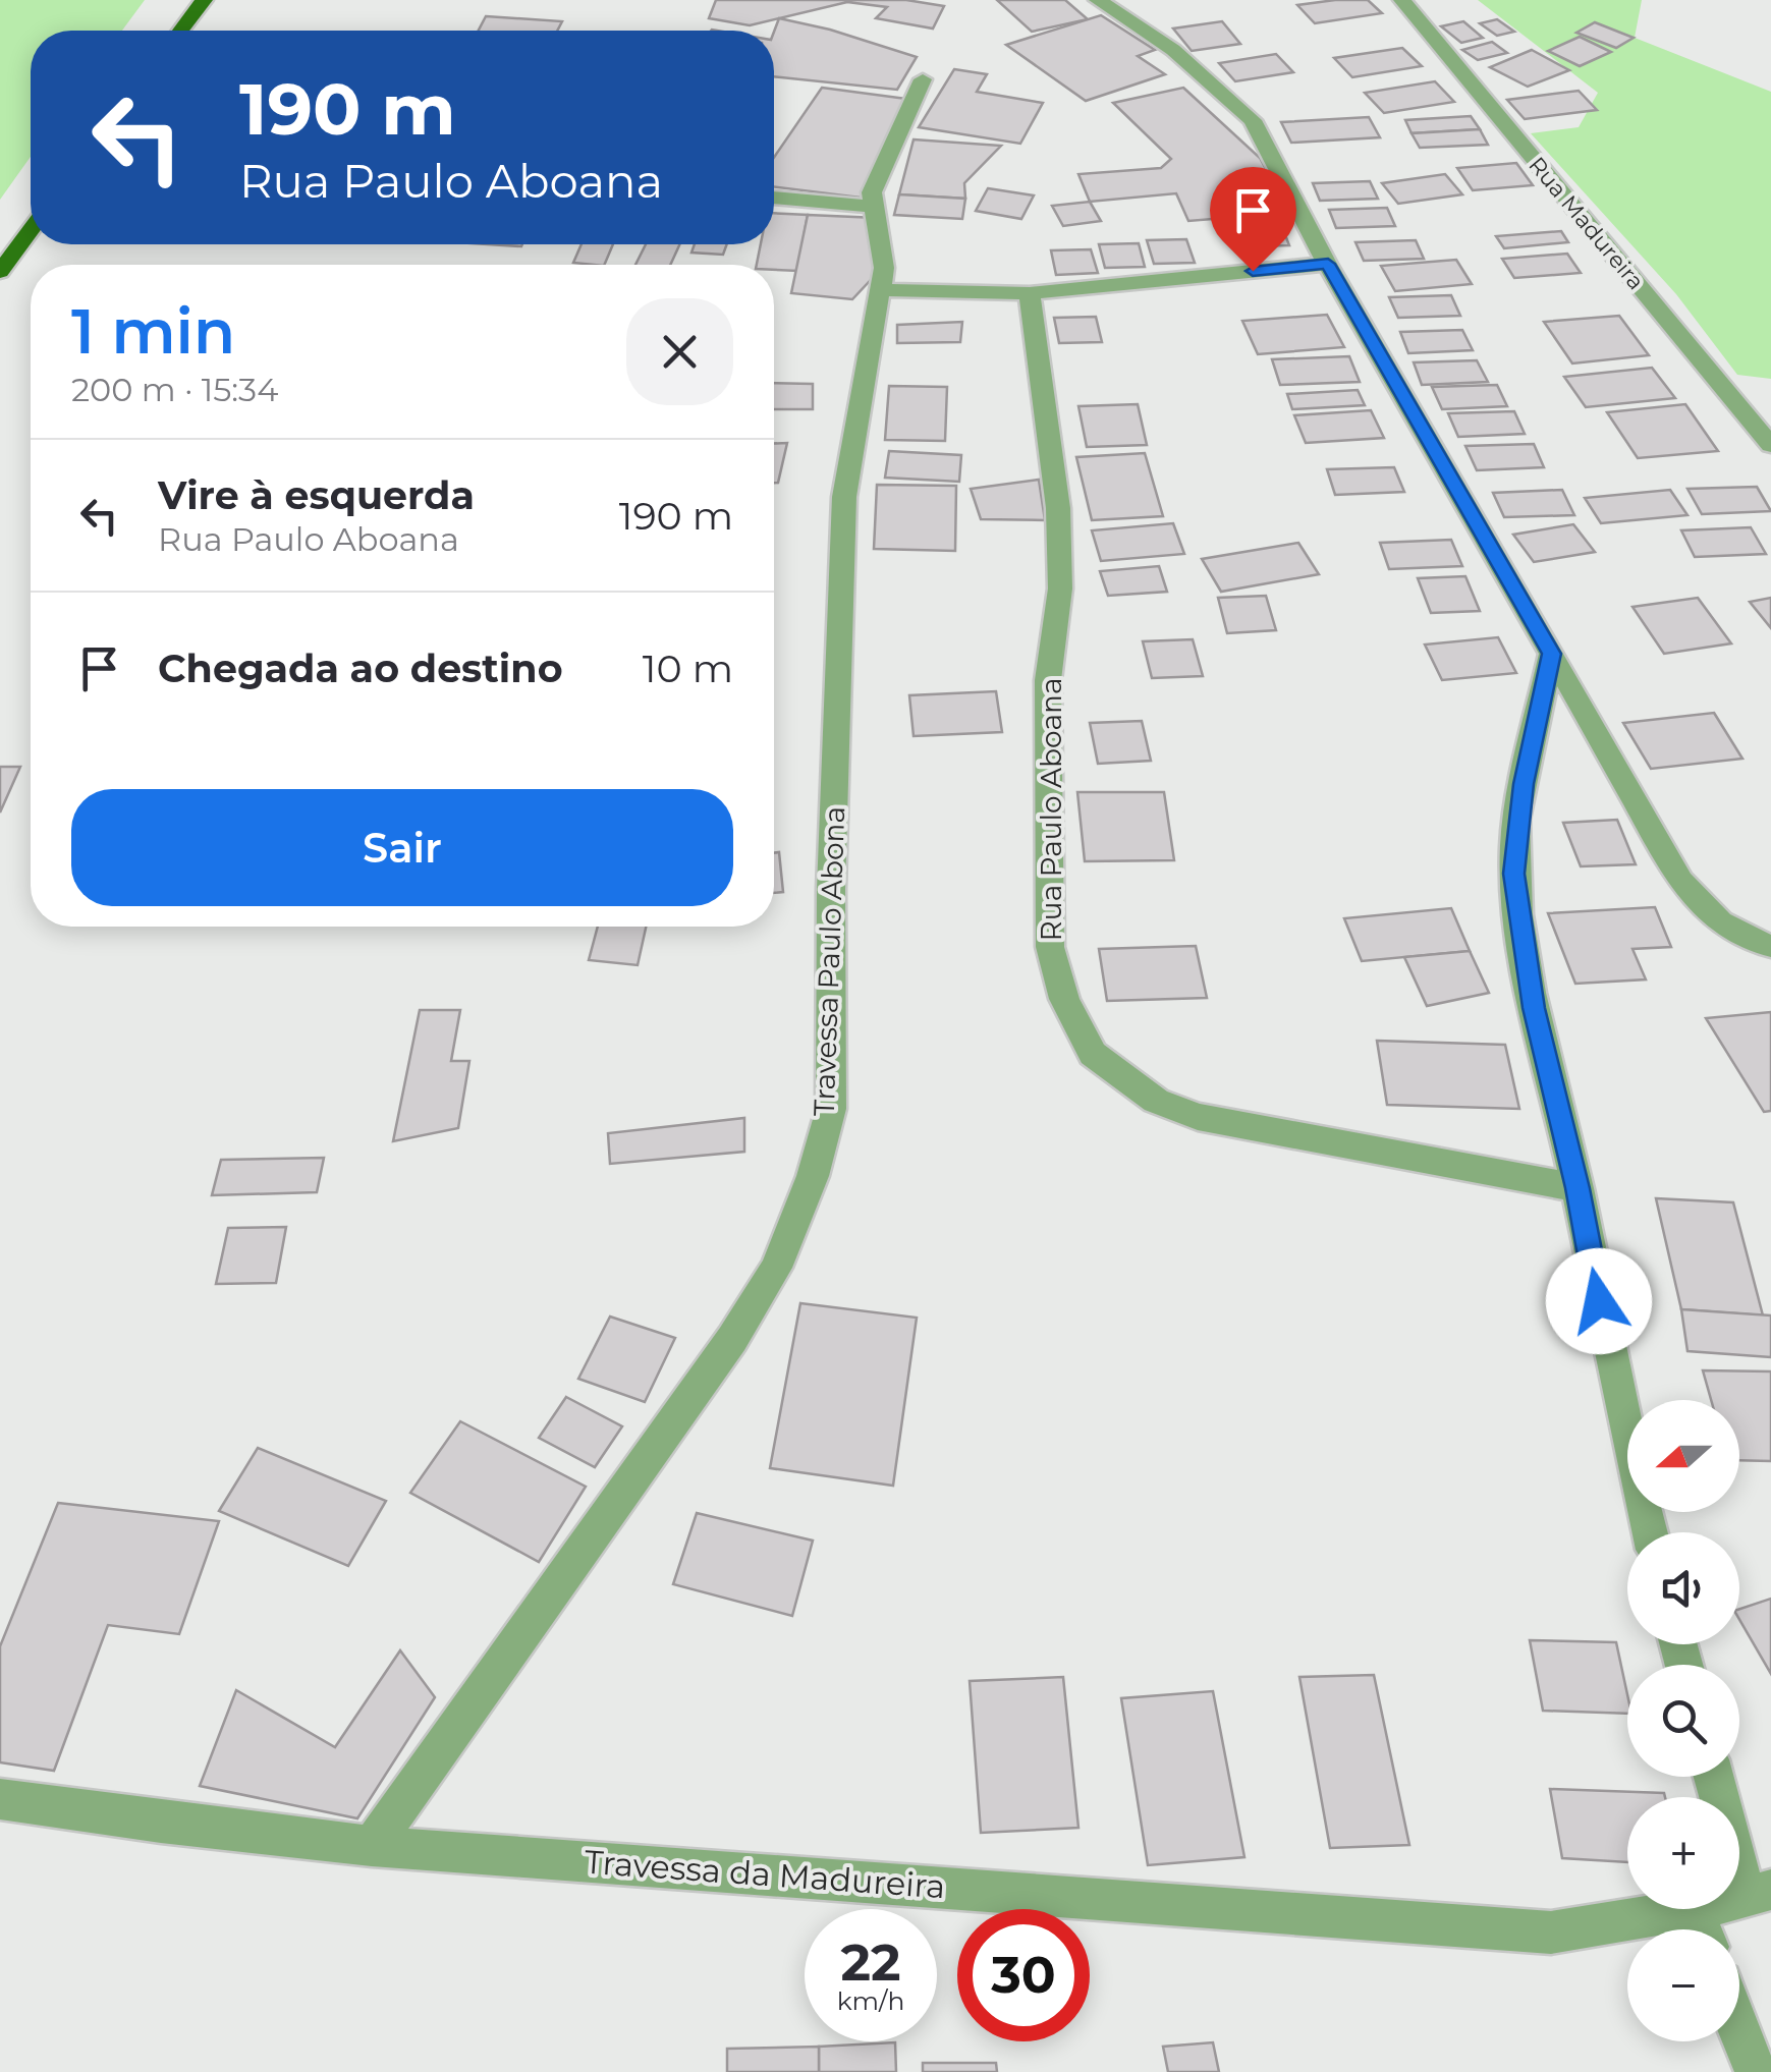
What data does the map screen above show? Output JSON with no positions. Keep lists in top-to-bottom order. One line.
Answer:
{"streets":{"street":["Rua Madureira","Rua Paulo Aboana","Travessa Paulo Abona","Travessa da Madureira"]},"crossings":[["Travessa Paulo Abona","Travessa da Madureira"]],"north":"left","page":{"turn":["190 m","Rua Paulo Aboana"],"heading":["1 min","200 m · 15:34"],"list":[{"name":"Vire à esquerda","note":"Rua Paulo Aboana","value":"190 m"},{"name":"Chegada ao destino","value":"10 m"}],"buttons":"Sair","map_buttons":["+","−"],"speed":"22 km/h","limit":"30"}}
